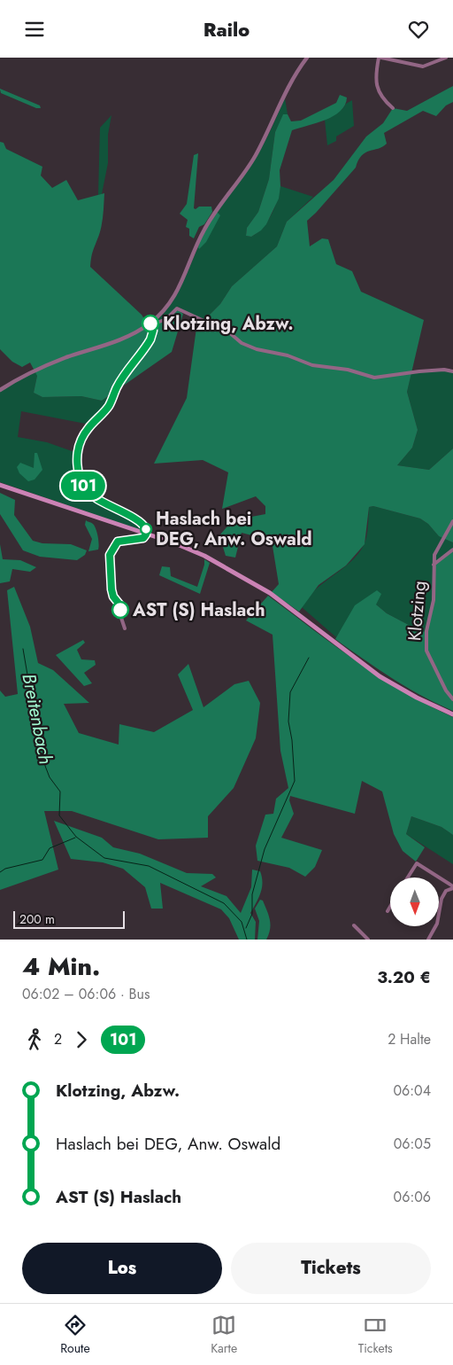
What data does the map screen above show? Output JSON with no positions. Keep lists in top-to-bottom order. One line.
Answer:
{"streets":{"street":["Klotzing"]},"water":["Breitenbach"],"places":["Klotzing, Abzw.","Haslach bei DEG, Anw. Oswald","AST (S) Haslach"],"lines":["bus line 101"],"scale_bar":"200 m","north":"bottom","page":{"header":"Railo","on_map":"101","scale":"200 m","heading":["4 Min.","06:02 – 06:06 · Bus","3.20 €"],"legs":["2","101","2 Halte"],"list":[{"name":"Klotzing, Abzw.","value":"06:04"},{"name":"Haslach bei DEG, Anw. Oswald","value":"06:05"},{"name":"AST (S) Haslach","value":"06:06"}],"buttons":["Los","Tickets"],"tabs":["Route","Karte","Tickets"]}}
